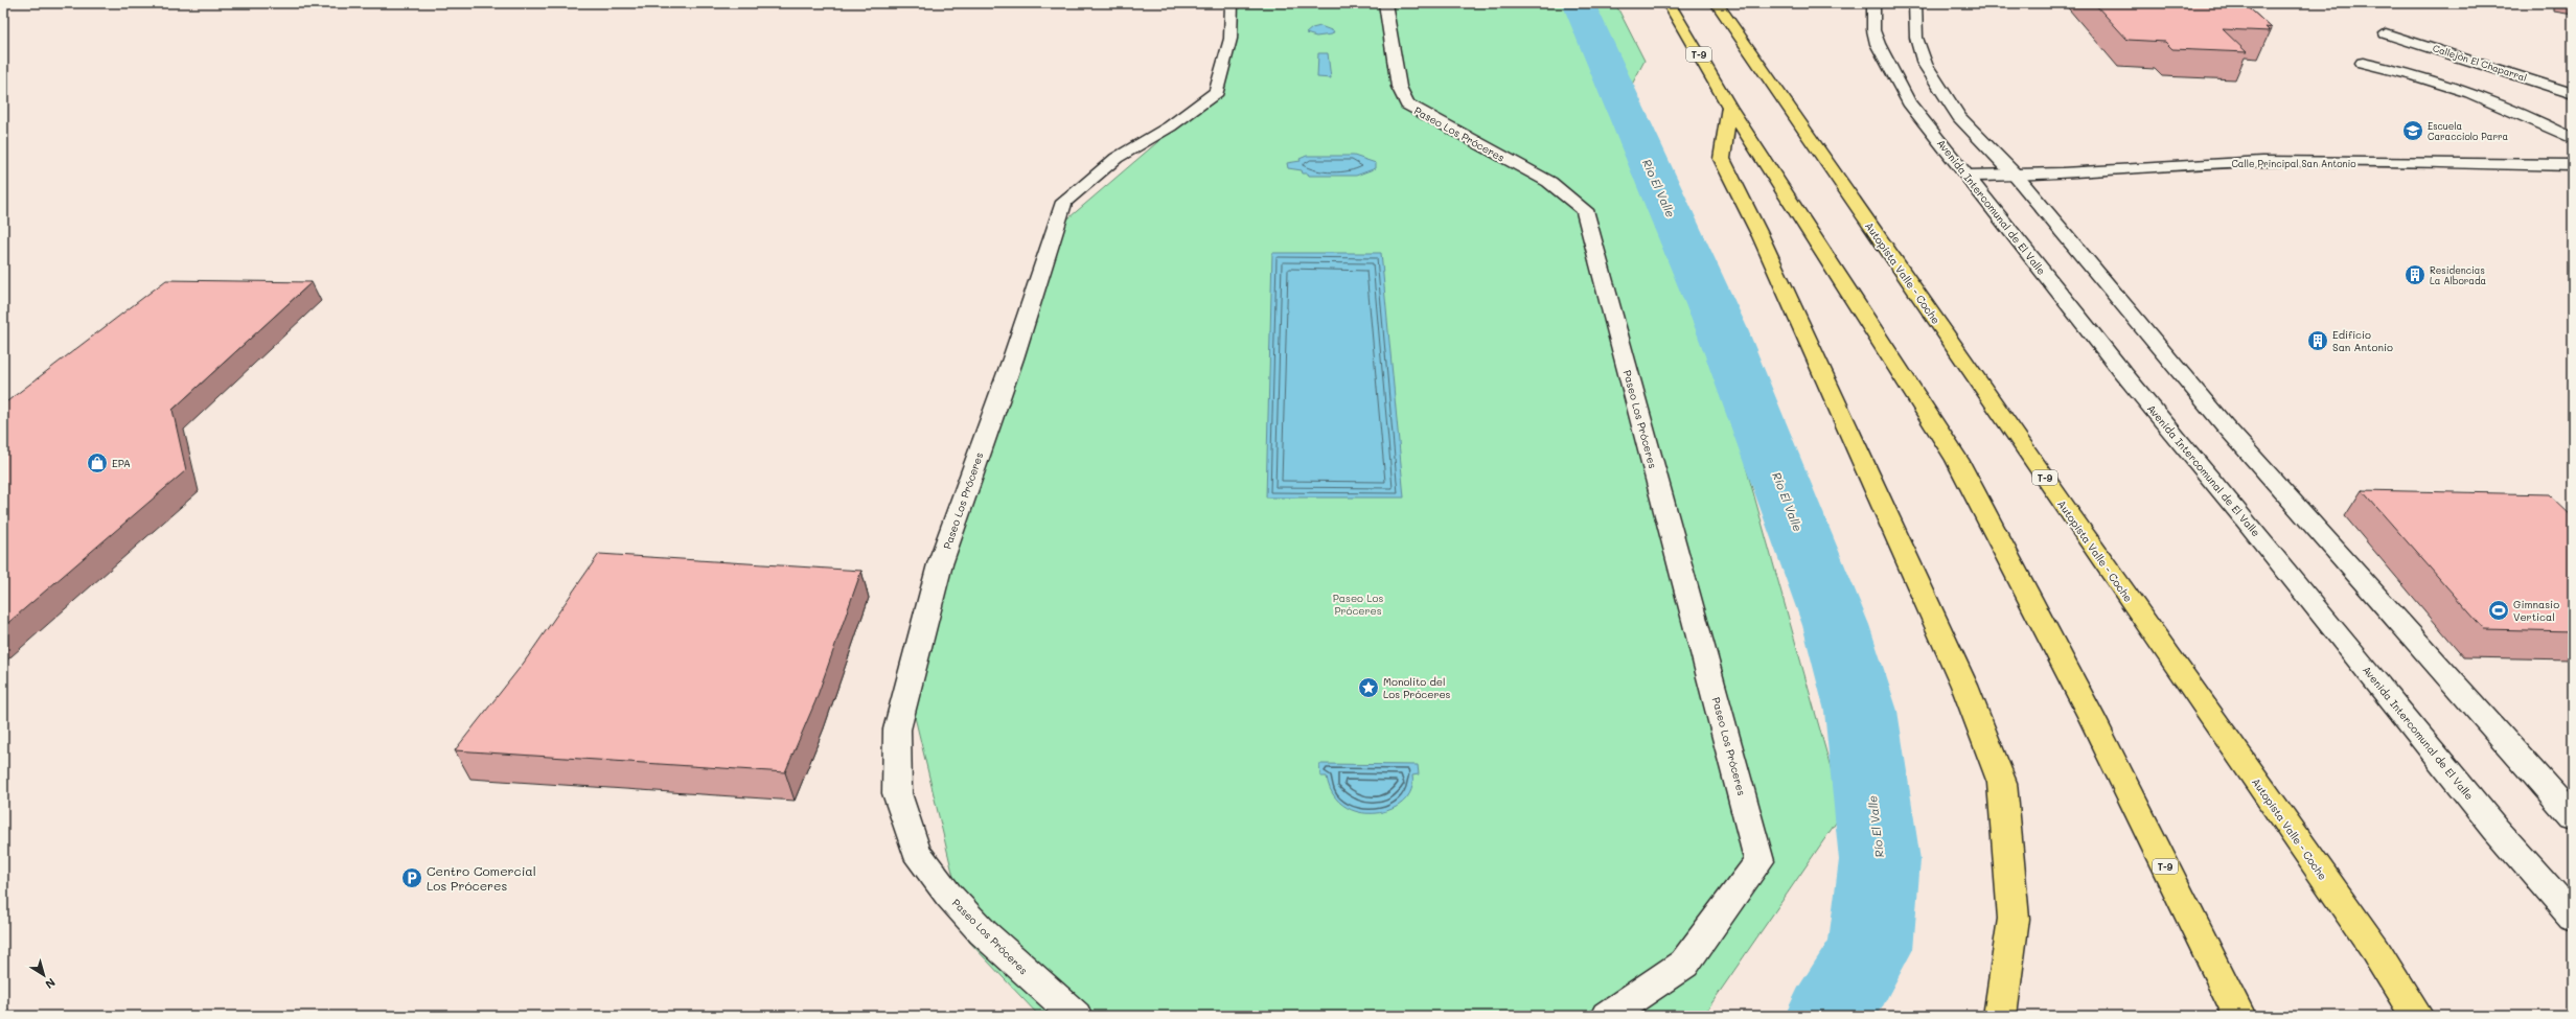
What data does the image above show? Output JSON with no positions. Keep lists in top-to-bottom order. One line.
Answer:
{"streets":{"highway":["T-9","Autopista Valle - Coche"],"street":["Callejón El Chaparral","Paseo Los Próceres","Calle Principal San Antonio","Avenida Intercomunal de El Valle"]},"crossings":[["T-9","Autopista Valle - Coche"],["Calle Principal San Antonio","Avenida Intercomunal de El Valle"]],"water":["Río El Valle"],"parks":["Paseo Los Próceres"],"places":{"school or university":["Escuela Caracciolo Parra"],"building":["Residencias La Alborada","Edificio San Antonio"],"shop":["EPA"],"sports":["Gimnasio Vertical"],"place":["Monolito del Los Próceres"],"parking":["Centro Comercial Los Próceres"]},"north":"bottom right"}
